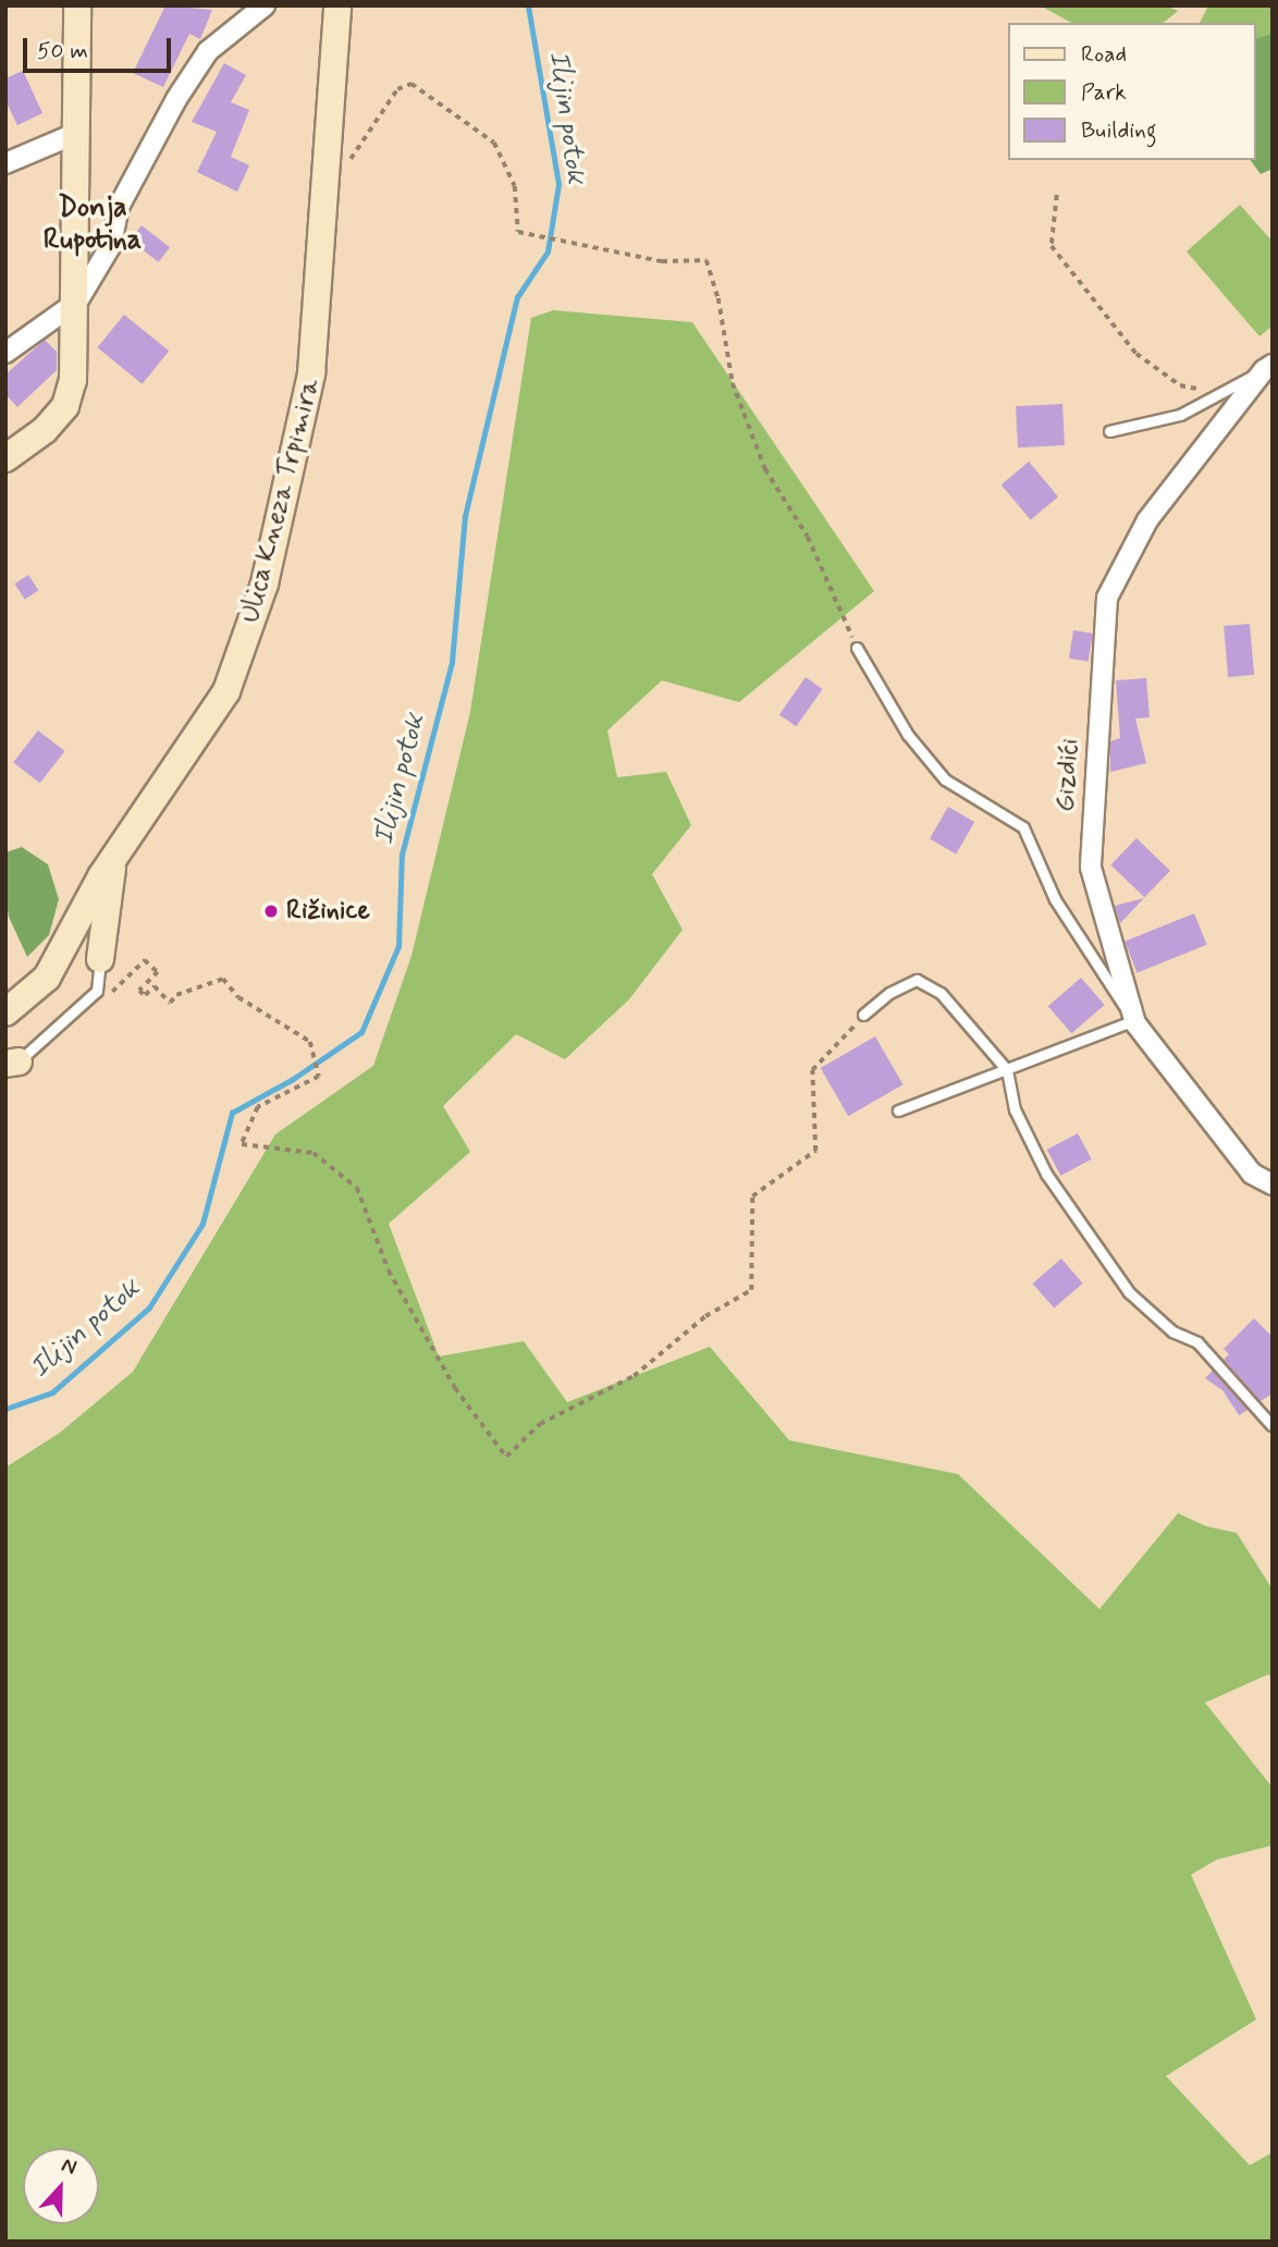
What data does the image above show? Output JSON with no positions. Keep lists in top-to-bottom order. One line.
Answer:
{"streets":{"main road":["Ulica Kneza Trpimira"],"street":["Gizdići"]},"districts":["Donja Rupotina"],"water":["Ilijin potok"],"places":["Rižinice"],"legend":["Road","Park","Building"],"scale_bar":"50 m","north":"top"}
